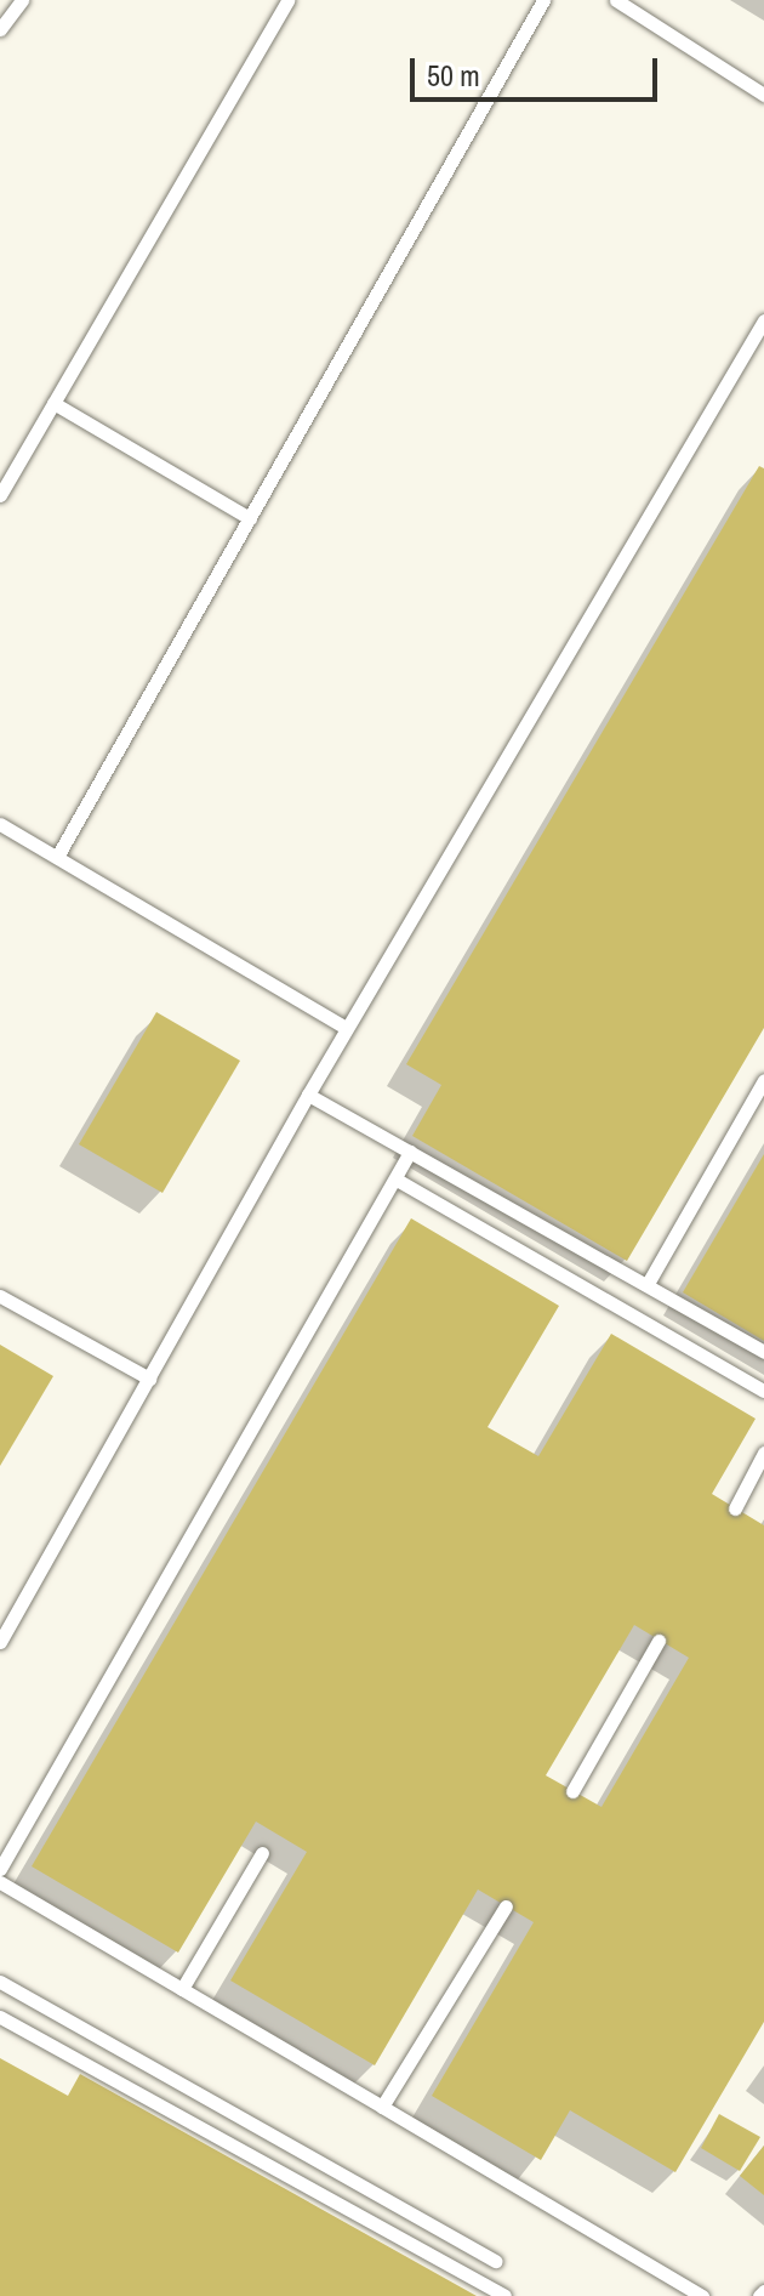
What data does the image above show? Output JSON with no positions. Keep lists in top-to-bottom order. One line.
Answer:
{"scale_bar":"50 m"}
